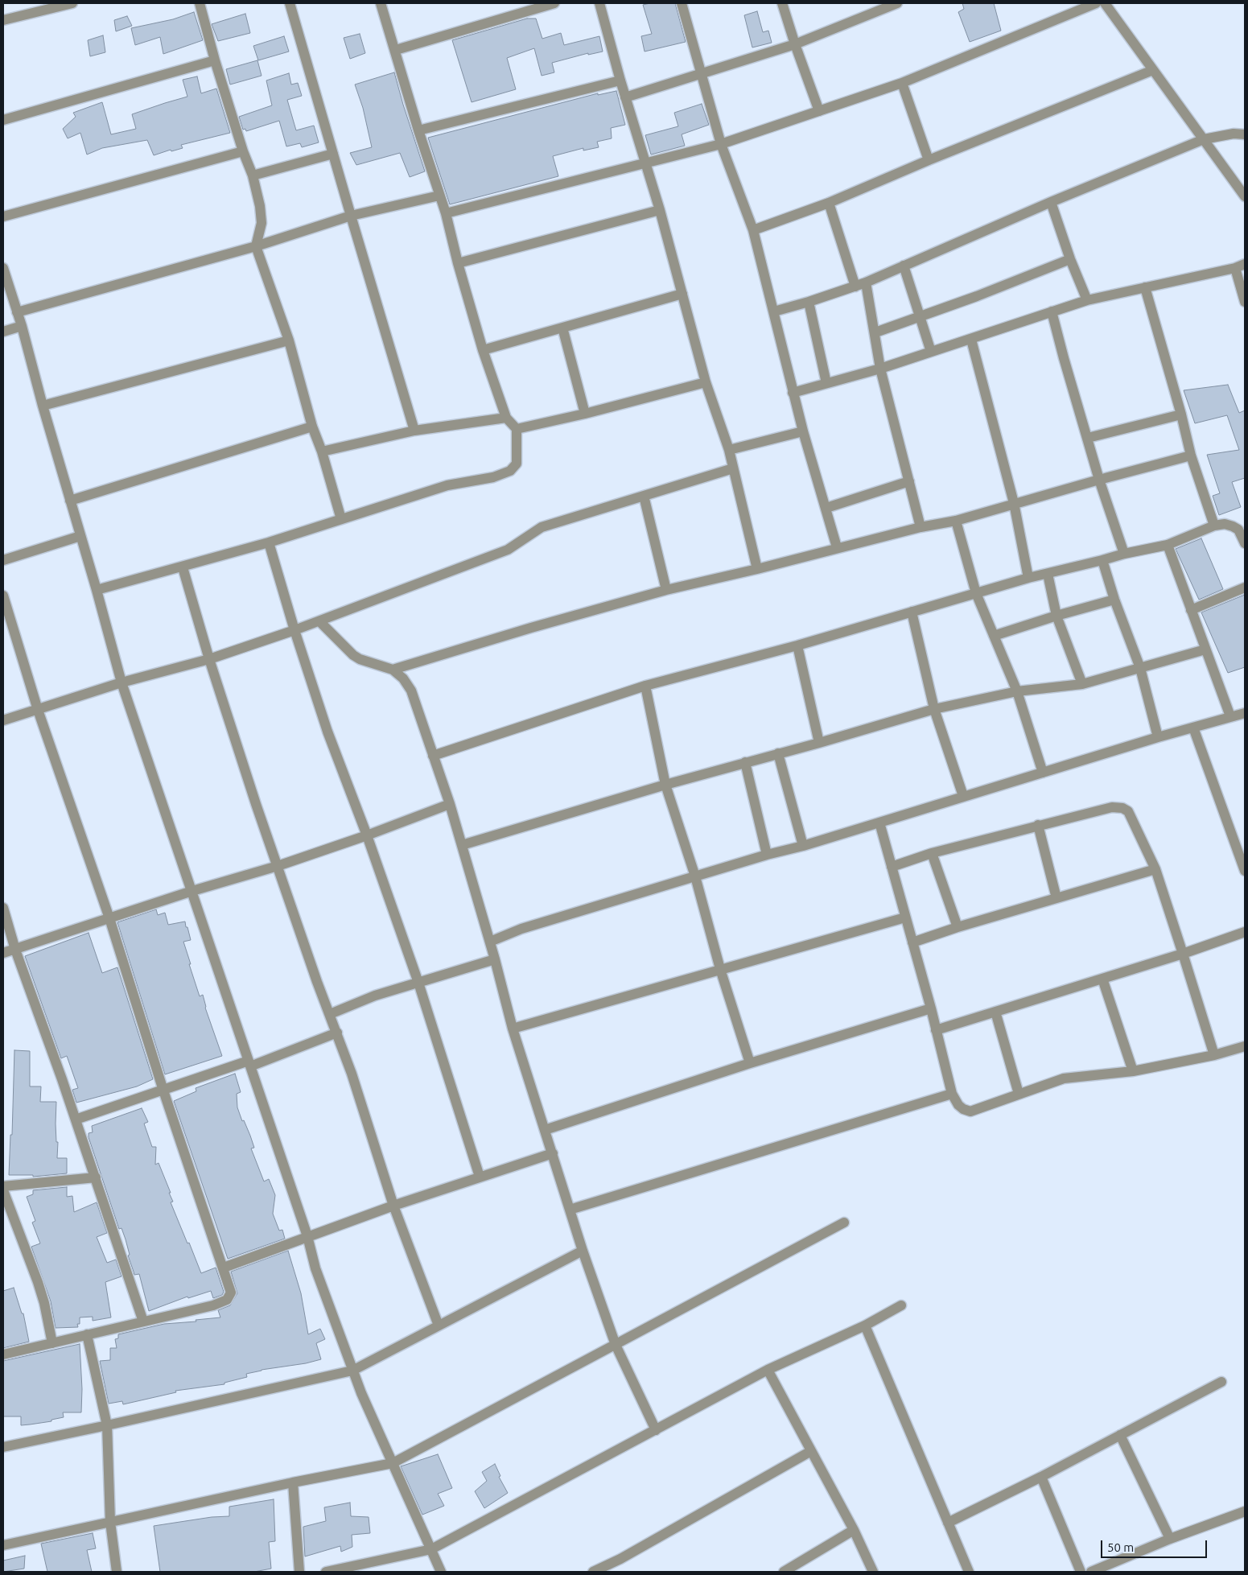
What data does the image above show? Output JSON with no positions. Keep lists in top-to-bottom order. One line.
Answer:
{"scale_bar":"50 m"}
